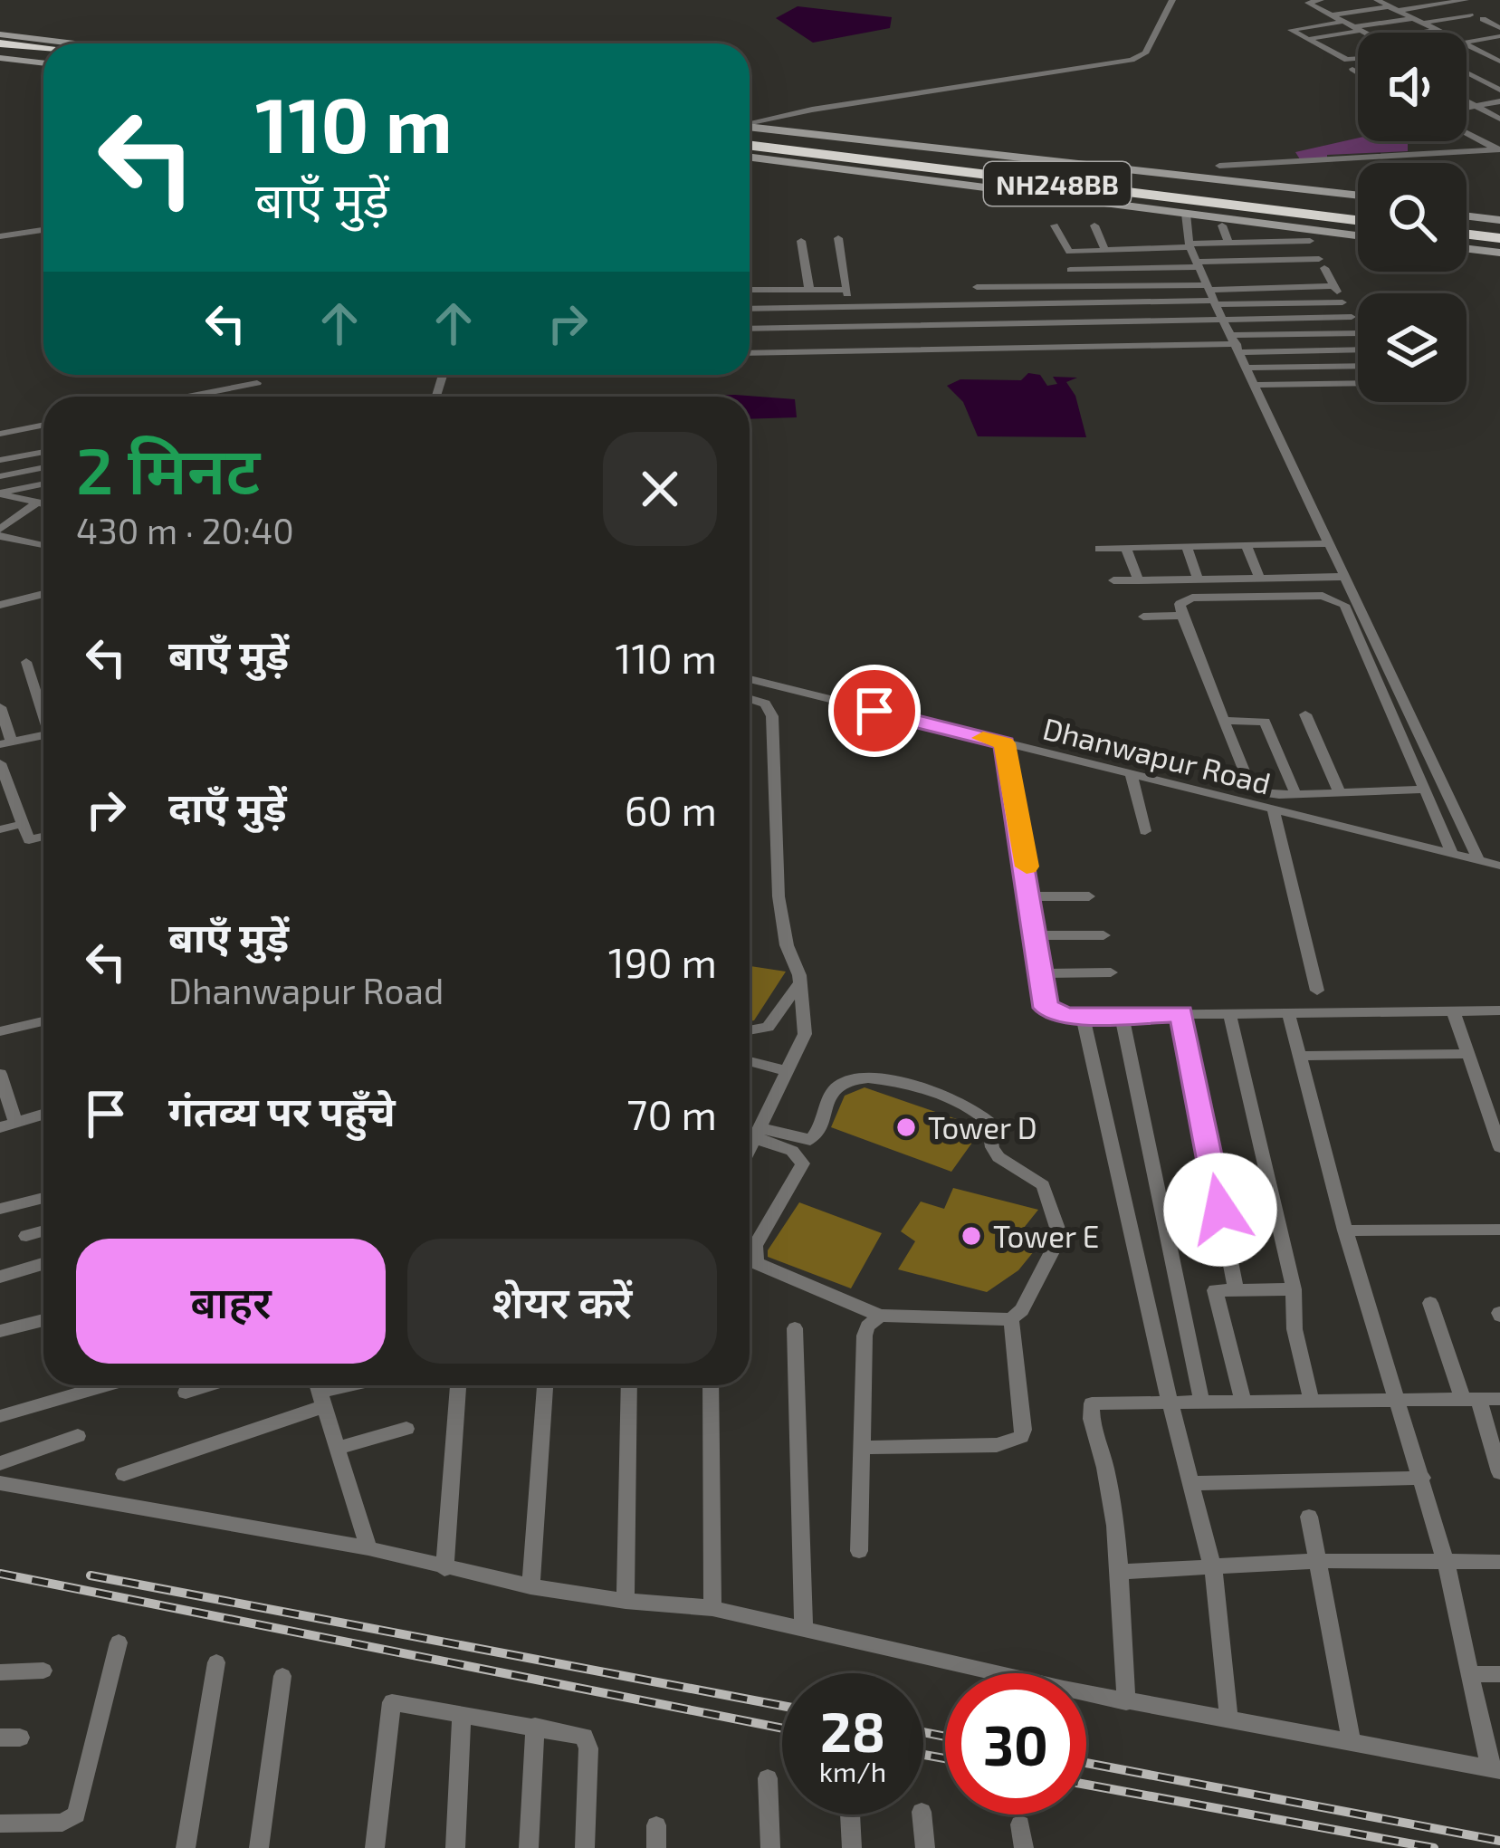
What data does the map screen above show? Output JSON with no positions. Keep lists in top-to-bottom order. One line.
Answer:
{"streets":{"highway":["NH248BB"],"street":["Dhanwapur Road"]},"places":["Tower D","Tower E"],"page":{"turn":["110 m","बाएँ मुड़ें"],"heading":["2 मिनट","430 m · 20:40"],"list":[{"name":"बाएँ मुड़ें","value":"110 m"},{"name":"दाएँ मुड़ें","value":"60 m"},{"name":"बाएँ मुड़ें","note":"Dhanwapur Road","value":"190 m"},{"name":"गंतव्य पर पहुँचे","value":"70 m"}],"buttons":["बाहर","शेयर करें"],"speed":"28 km/h","limit":"30"}}
